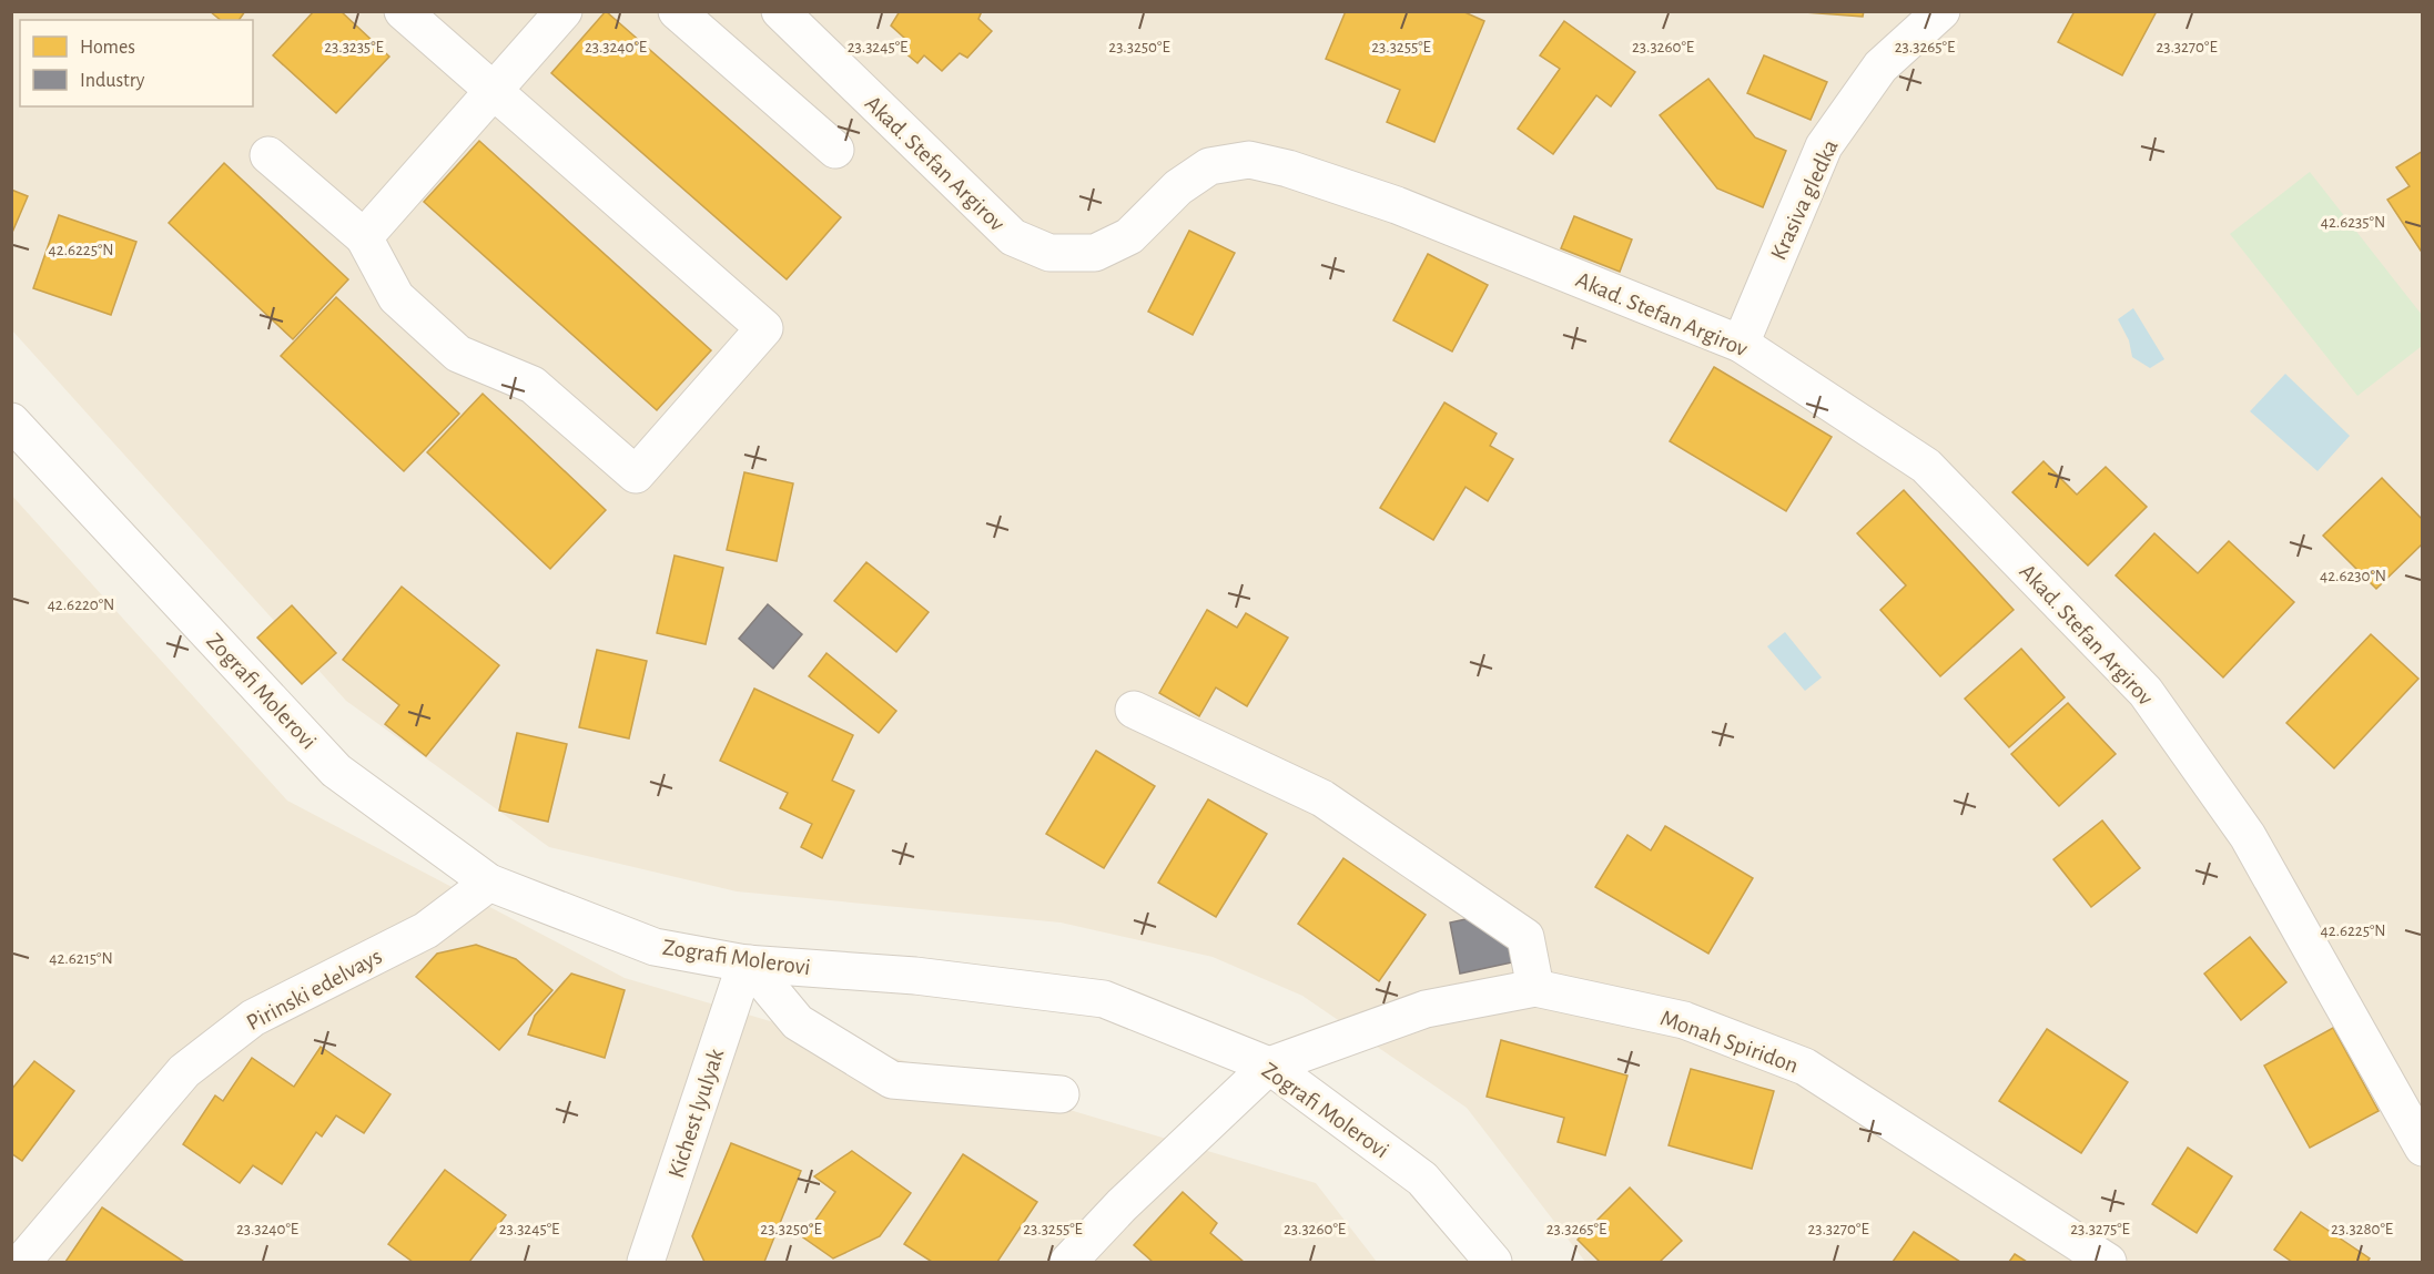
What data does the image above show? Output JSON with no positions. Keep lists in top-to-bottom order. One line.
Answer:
{"streets":{"street":["Akad. Stefan Argirov","Krasiva gledka","Zografi Molerovi","Pirinski edelvays","Monah Spiridon","Kichest lyulyak"]},"crossings":[["Akad. Stefan Argirov","Krasiva gledka"],["Zografi Molerovi","Pirinski edelvays"],["Zografi Molerovi","Monah Spiridon"],["Zografi Molerovi","Kichest lyulyak"]],"legend":["Homes","Industry"],"coordinates":["23.3235°E","23.3240°E","23.3245°E","23.3250°E","23.3255°E","23.3260°E","23.3265°E","23.3270°E","42.6235°N","42.6225°N","42.6230°N","42.6220°N","42.6215°N","23.3275°E","23.3280°E"]}
